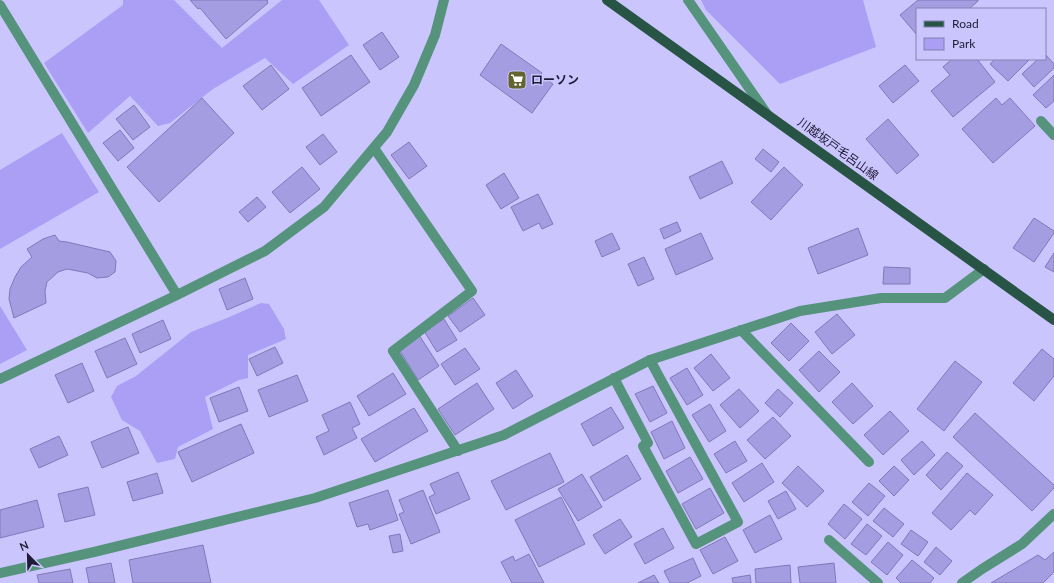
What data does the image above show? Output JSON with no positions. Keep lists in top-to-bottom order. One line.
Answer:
{"streets":{"main road":["川越坂戸毛呂山線"]},"places":{"supermarket":["ローソン"]},"legend":["Road","Park"],"north":"top left"}
